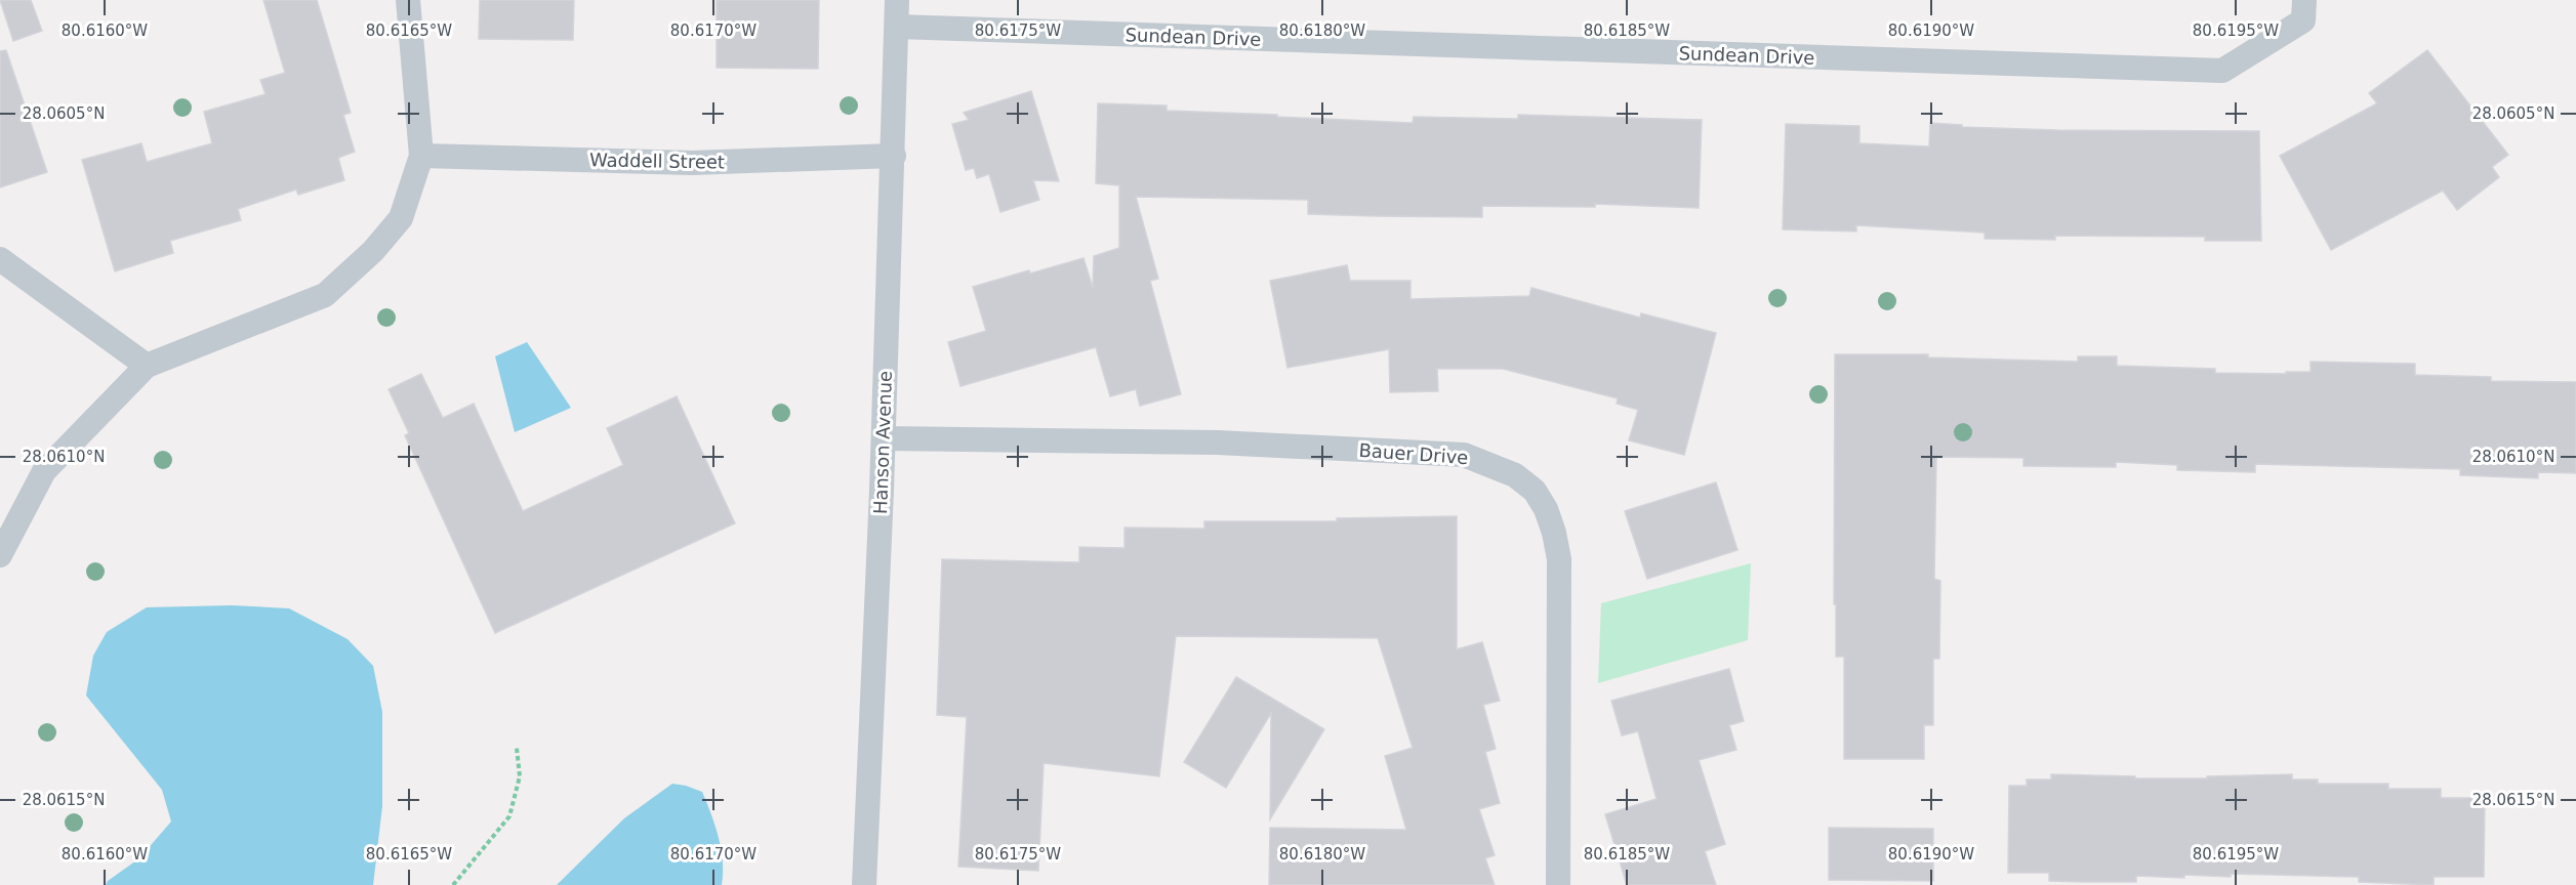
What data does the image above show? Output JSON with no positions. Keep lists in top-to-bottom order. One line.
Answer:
{"streets":{"lane":["Sundean Drive","Waddell Street","Hanson Avenue","Bauer Drive"]},"crossings":[["Sundean Drive","Hanson Avenue"],["Waddell Street","Hanson Avenue"],["Hanson Avenue","Bauer Drive"]],"coordinates":["80.6160°W","80.6165°W","80.6170°W","80.6175°W","80.6180°W","80.6185°W","80.6190°W","80.6195°W","28.0605°N","28.0610°N","28.0615°N"]}
